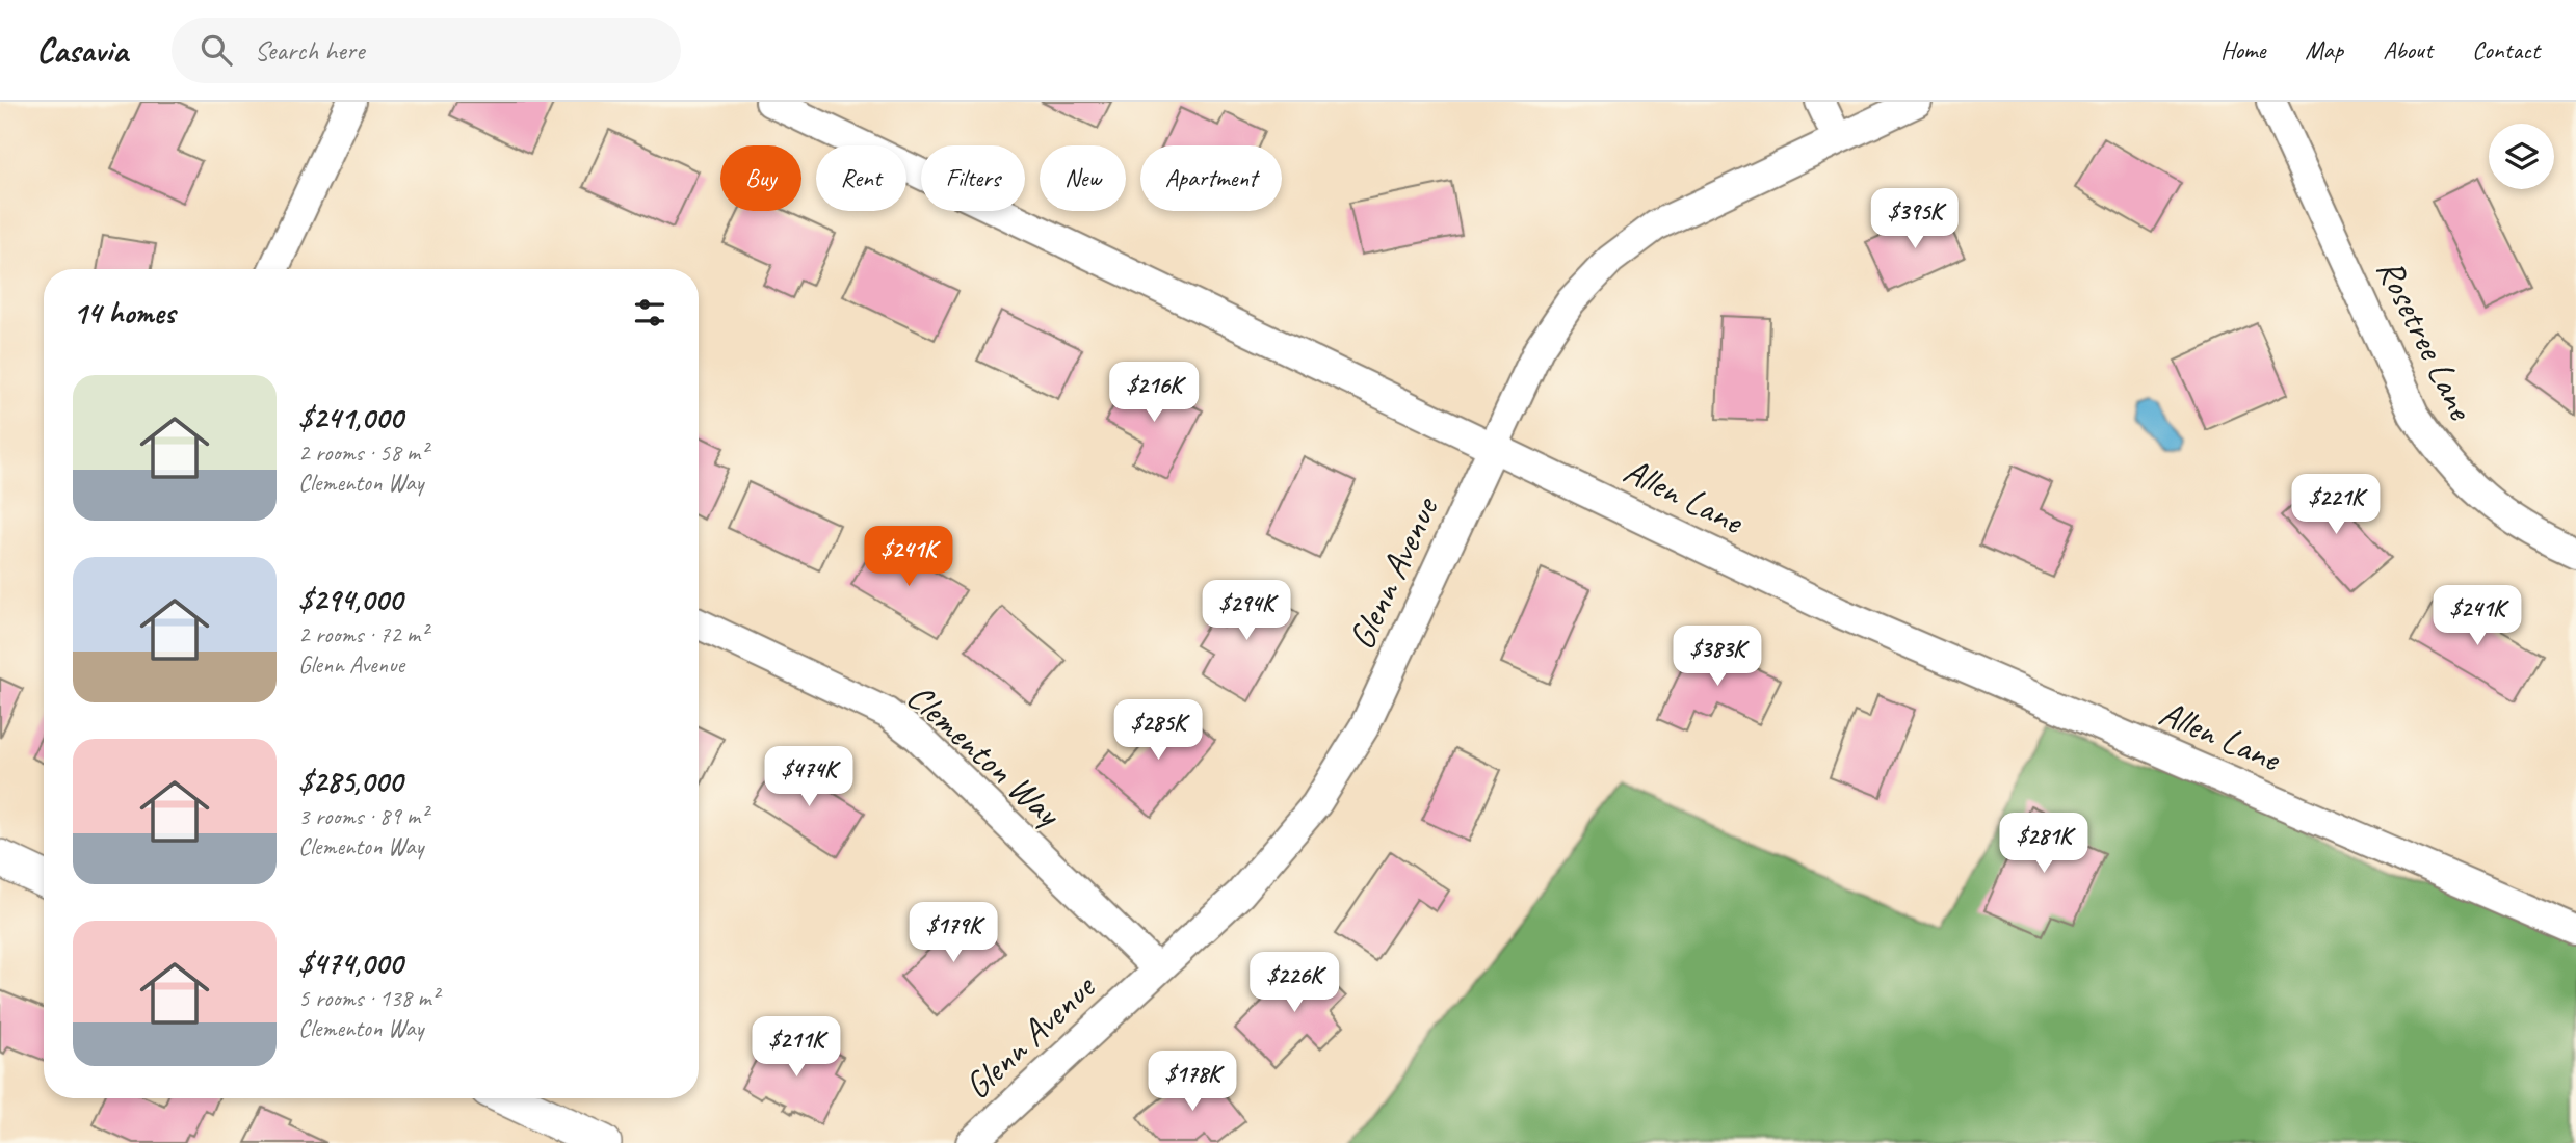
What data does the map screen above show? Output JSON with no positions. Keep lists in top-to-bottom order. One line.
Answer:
{"streets":{"street":["Rosetree Lane","Allen Lane","Glenn Avenue","Clementon Way"]},"crossings":[["Allen Lane","Glenn Avenue"],["Glenn Avenue","Clementon Way"]],"page":{"header":"Casavia","search":"Search here","nav":["Home","Map","About","Contact"],"chip":["Buy","Rent","Filters","New","Apartment"],"price":["$395K","$216K","$221K","$241K","$294K","$241K","$383K","$285K","$474K","$281K","$179K","$226K","$211K","$178K"],"heading":"14 homes","list":[{"name":"$241,000","note":"2 rooms · 58 m² · Clementon Way"},{"name":"$294,000","note":"2 rooms · 72 m² · Glenn Avenue"},{"name":"$285,000","note":"3 rooms · 89 m² · Clementon Way"},{"name":"$474,000","note":"5 rooms · 138 m² · Clementon Way"}]}}
